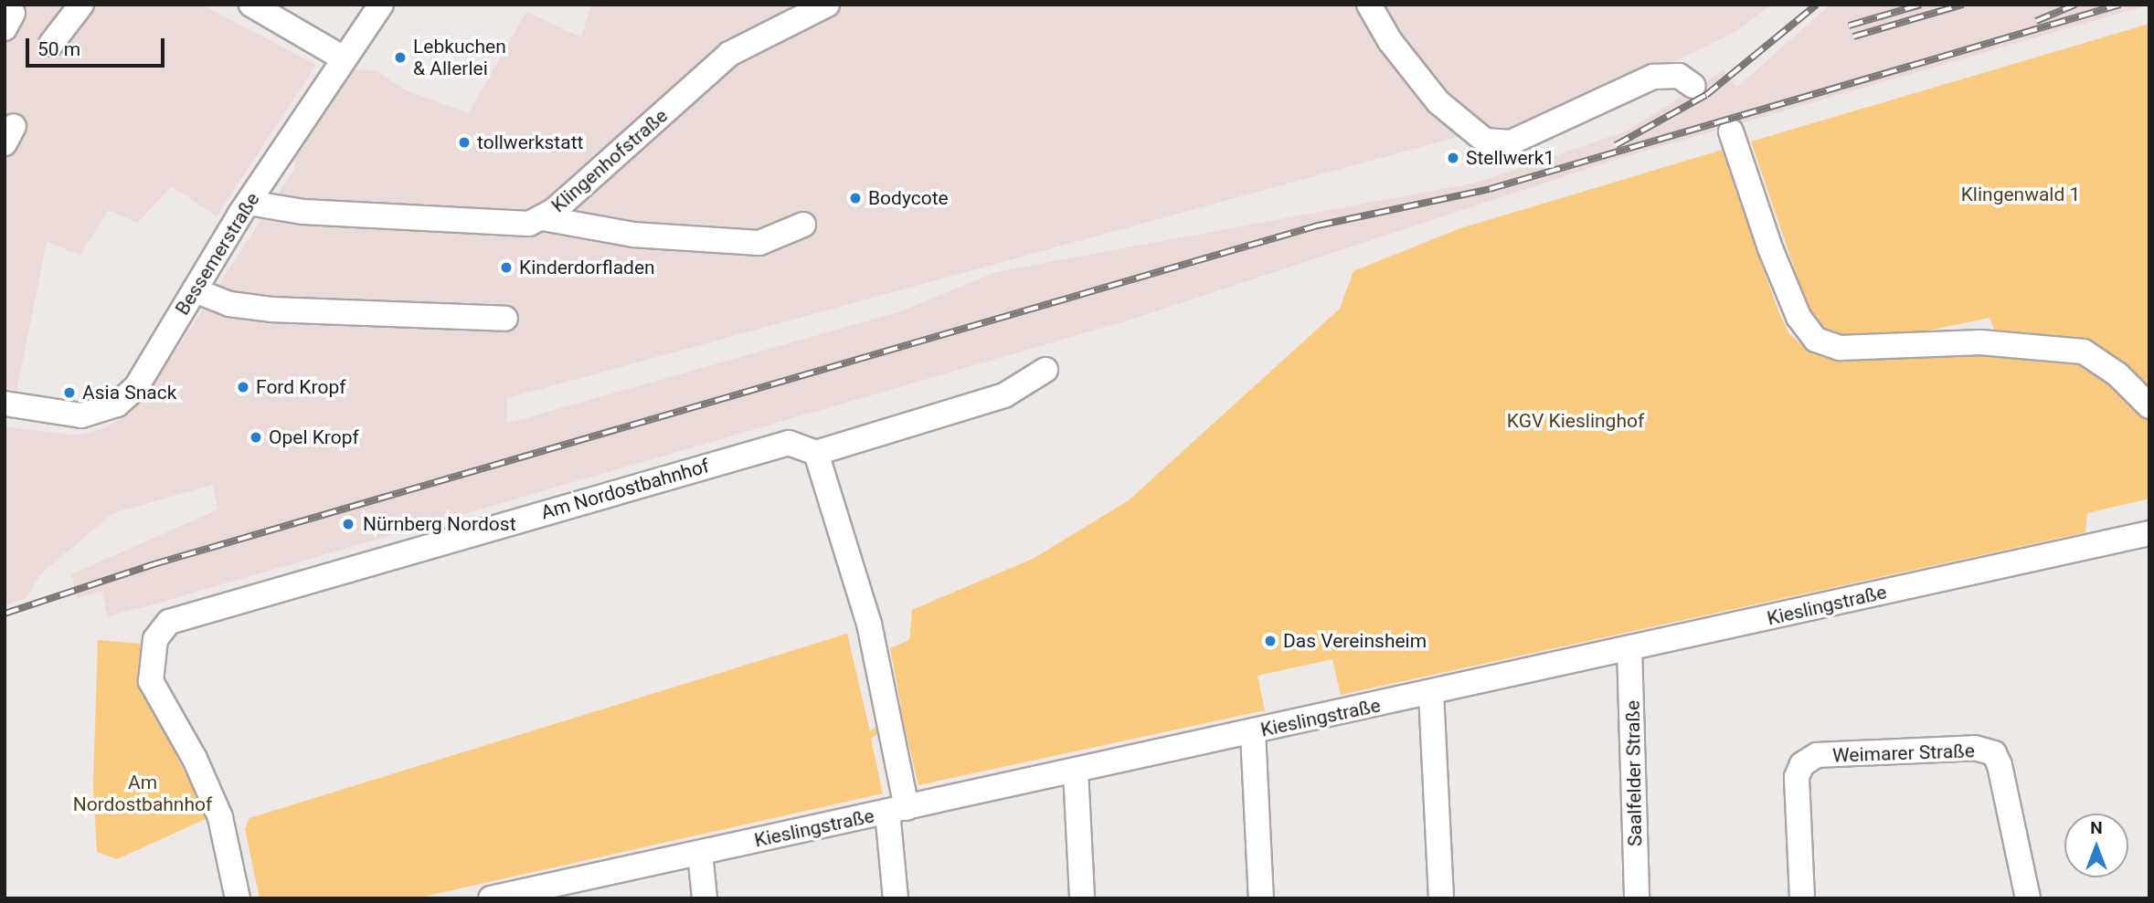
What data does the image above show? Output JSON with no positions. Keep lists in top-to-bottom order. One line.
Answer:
{"streets":{"street":["Klingenhofstraße","Bessemerstraße","Am Nordostbahnhof","Kieslingstraße","Weimarer Straße","Saalfelder Straße"]},"crossings":[["Klingenhofstraße","Bessemerstraße"],["Kieslingstraße","Saalfelder Straße"]],"parks":["Klingenwald 1","KGV Kieslinghof","Am Nordostbahnhof"],"places":["Lebkuchen & Allerlei","tollwerkstatt","Stellwerk1","Bodycote","Kinderdorfladen","Ford Kropf","Asia Snack","Opel Kropf","Nürnberg Nordost","Das Vereinsheim"],"scale_bar":"50 m","north":"top"}
